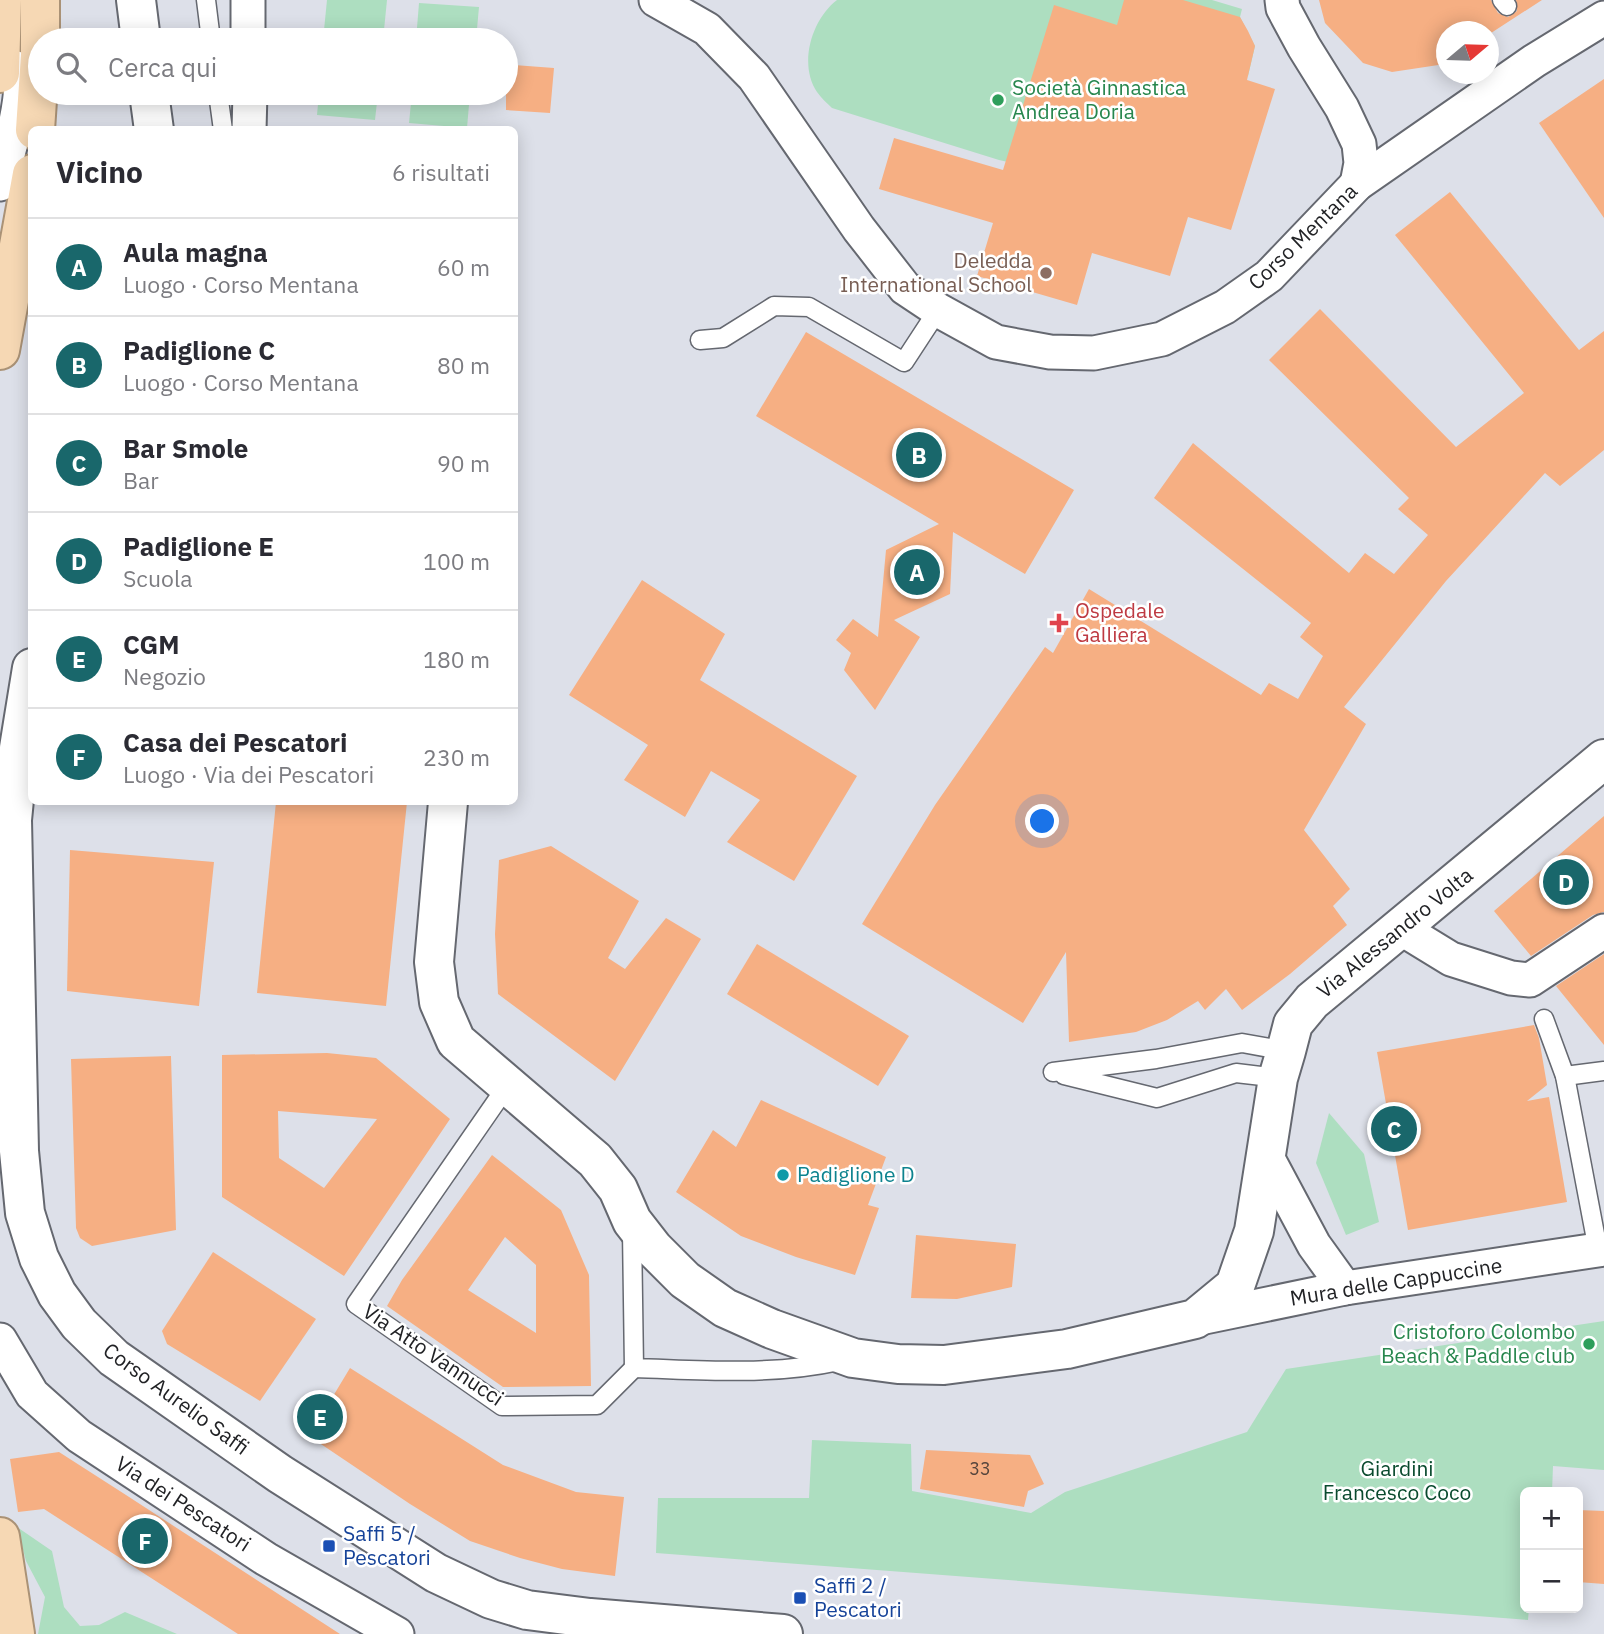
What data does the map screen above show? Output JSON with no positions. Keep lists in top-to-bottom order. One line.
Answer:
{"streets":{"street":["Corso Mentana","Via Alessandro Volta","Mura delle Cappuccine","Corso Aurelio Saffi","Via dei Pescatori"],"lane":["Via Atto Vannucci"]},"crossings":[["Via Alessandro Volta","Mura delle Cappuccine"],["Mura delle Cappuccine","Via Atto Vannucci"]],"parks":["Giardini Francesco Coco"],"places":{"other":["Società Ginnastica Andrea Doria","Deledda International School","Padiglione D","Cristoforo Colombo Beach & Paddle club"],"health":["Ospedale Galliera"],"transit":["Saffi 5 / Pescatori","Saffi 2 / Pescatori"]},"house_numbers":["33"],"north":"right","page":{"search":"Cerca qui","heading":["Vicino","6 risultati"],"list":[{"mark":"A","name":"Aula magna","note":"Luogo · Corso Mentana","value":"60 m"},{"mark":"B","name":"Padiglione C","note":"Luogo · Corso Mentana","value":"80 m"},{"mark":"C","name":"Bar Smole","note":"Bar","value":"90 m"},{"mark":"D","name":"Padiglione E","note":"Scuola","value":"100 m"},{"mark":"E","name":"CGM","note":"Negozio","value":"180 m"},{"mark":"F","name":"Casa dei Pescatori","note":"Luogo · Via dei Pescatori","value":"230 m"}],"pins":["B","A","D","C","E","F"],"map_buttons":["+","−"]}}
